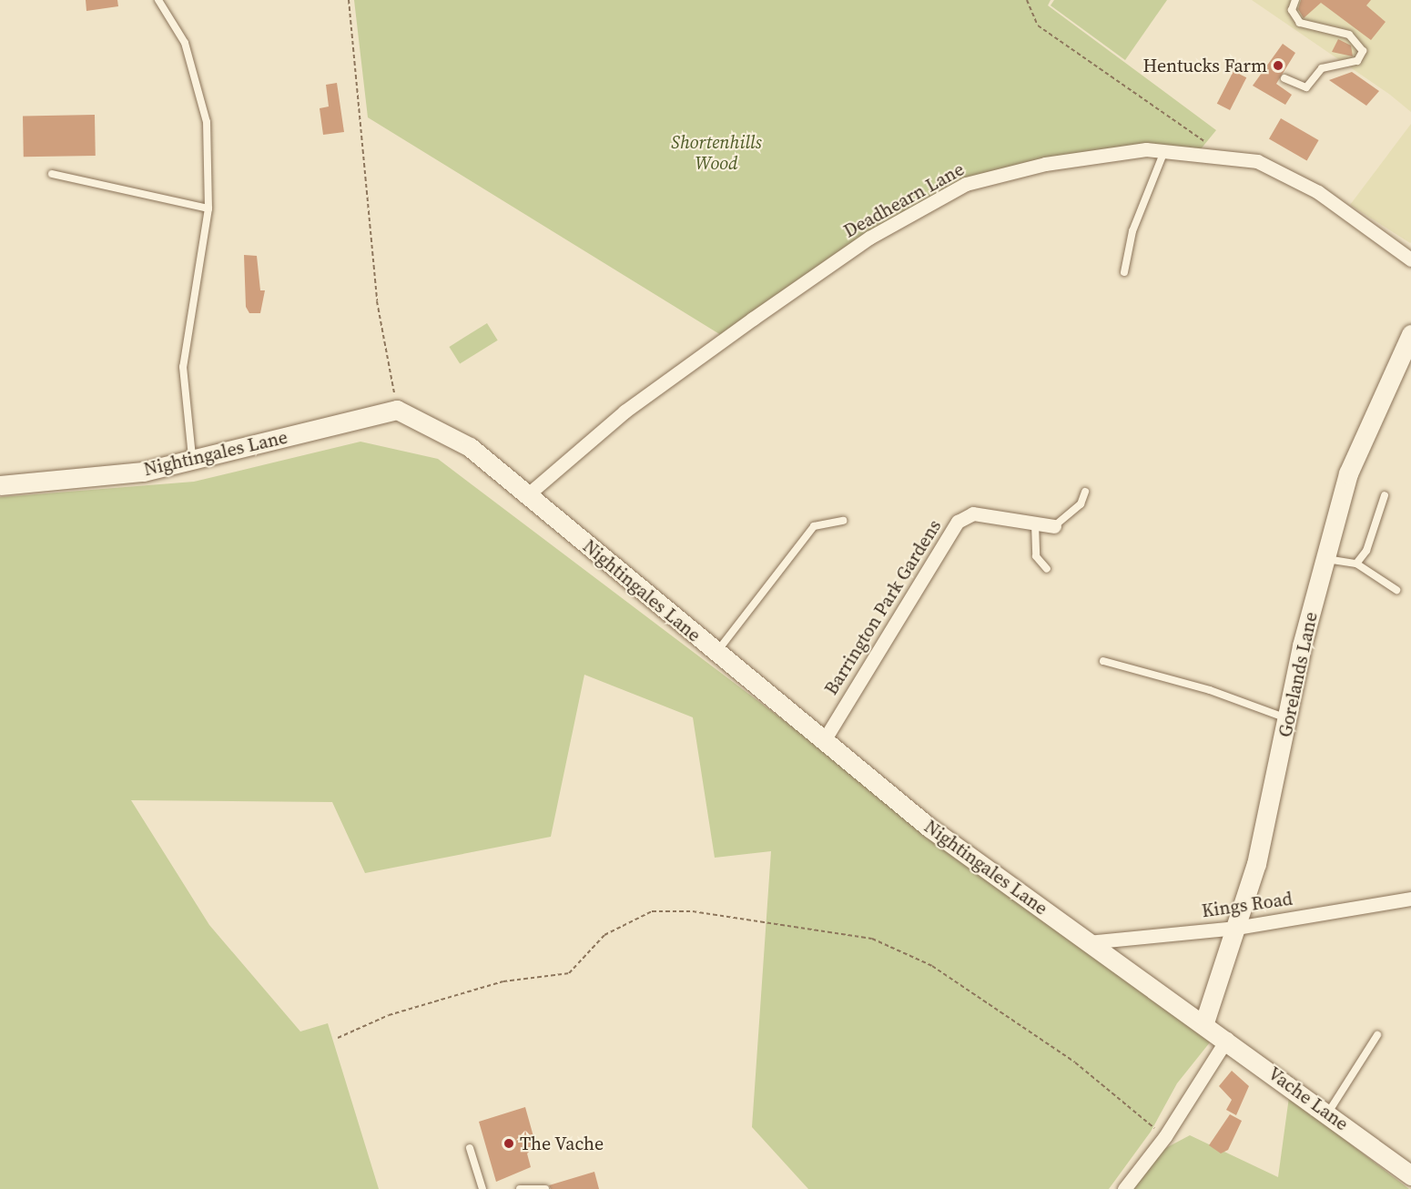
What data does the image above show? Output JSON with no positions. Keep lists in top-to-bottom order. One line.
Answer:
{"streets":{"main road":["Nightingales Lane","Gorelands Lane","Vache Lane"],"street":["Deadhearn Lane","Barrington Park Gardens","Kings Road"]},"crossings":[["Deadhearn Lane","Nightingales Lane"],["Nightingales Lane","Barrington Park Gardens"],["Nightingales Lane","Gorelands Lane"],["Nightingales Lane","Kings Road"],["Nightingales Lane","Vache Lane"],["Gorelands Lane","Kings Road"],["Gorelands Lane","Vache Lane"]],"parks":["Shortenhills Wood"],"places":["Hentucks Farm","The Vache"]}
